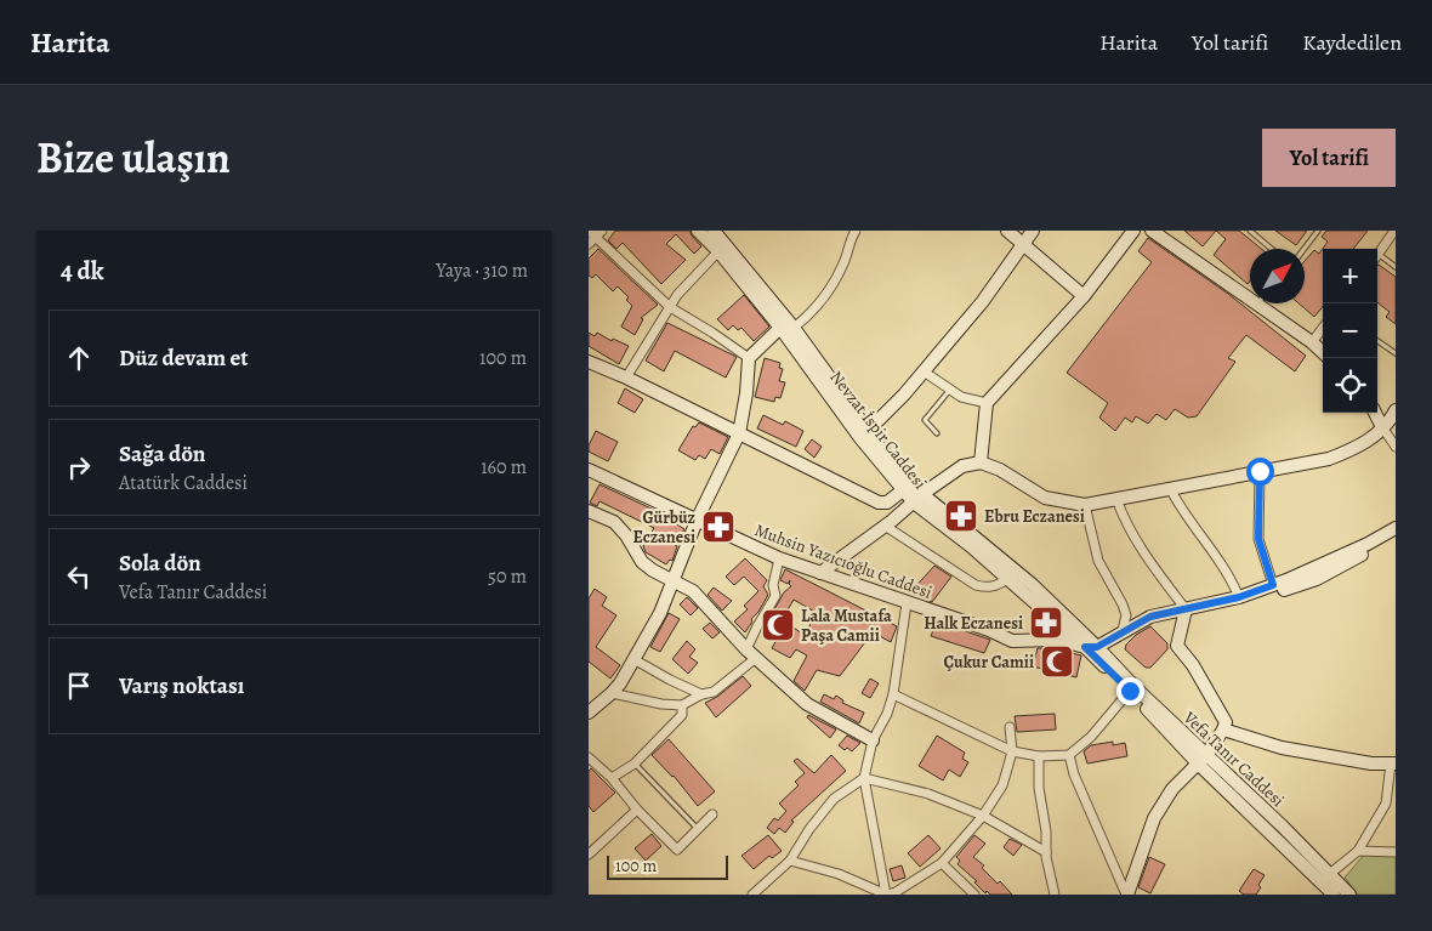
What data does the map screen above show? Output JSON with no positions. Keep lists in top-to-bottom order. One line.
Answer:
{"streets":{"street":["Nevzat İspir Caddesi","Muhsin Yazıcıoğlu Caddesi","Vefa Tanır Caddesi"]},"crossings":[["Nevzat İspir Caddesi","Muhsin Yazıcıoğlu Caddesi"],["Nevzat İspir Caddesi","Vefa Tanır Caddesi"],["Muhsin Yazıcıoğlu Caddesi","Vefa Tanır Caddesi"]],"places":{"pharmacy":["Ebru Eczanesi","Gürbüz Eczanesi","Halk Eczanesi"],"mosque":["Lala Mustafa Paşa Camii","Çukur Camii"]},"scale_bar":"100 m","north":"top right","page":{"header":"Harita","nav":["Harita","Yol tarifi","Kaydedilen"],"title":"Bize ulaşın","buttons":"Yol tarifi","heading":["4 dk","Yaya · 310 m"],"map_buttons":["+","−"],"list":[["Düz devam et","100 m"],["Sağa dön","Atatürk Caddesi","160 m"],["Sola dön","Vefa Tanır Caddesi","50 m"],"Varış noktası"],"scale":"100 m"}}
